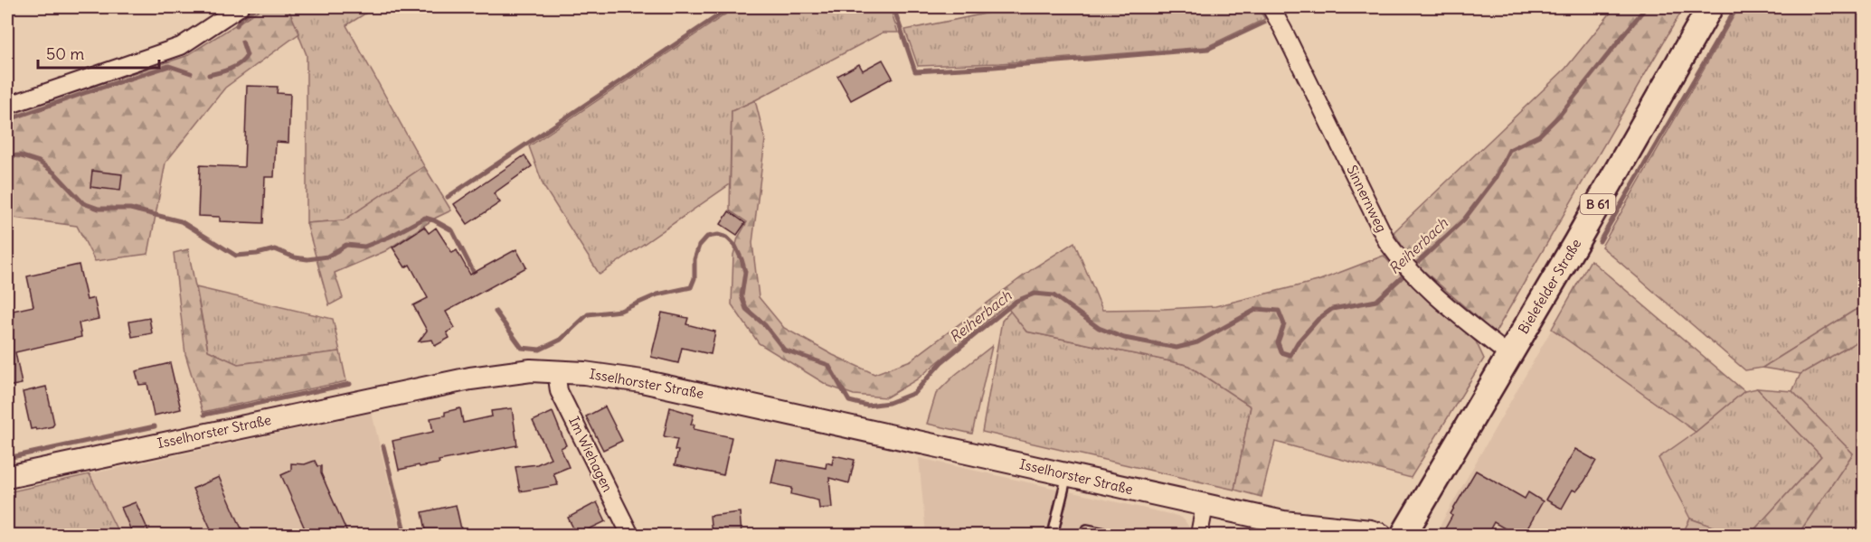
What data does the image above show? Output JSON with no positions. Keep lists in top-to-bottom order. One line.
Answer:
{"streets":{"main road":["B 61","Bielefelder Straße"],"street":["Sinnernweg","Isselhorster Straße","Im Wiehagen"]},"crossings":[["Sinnernweg","Bielefelder Straße"],["Isselhorster Straße","Im Wiehagen"]],"water":["Reiherbach"],"scale_bar":"50 m"}
